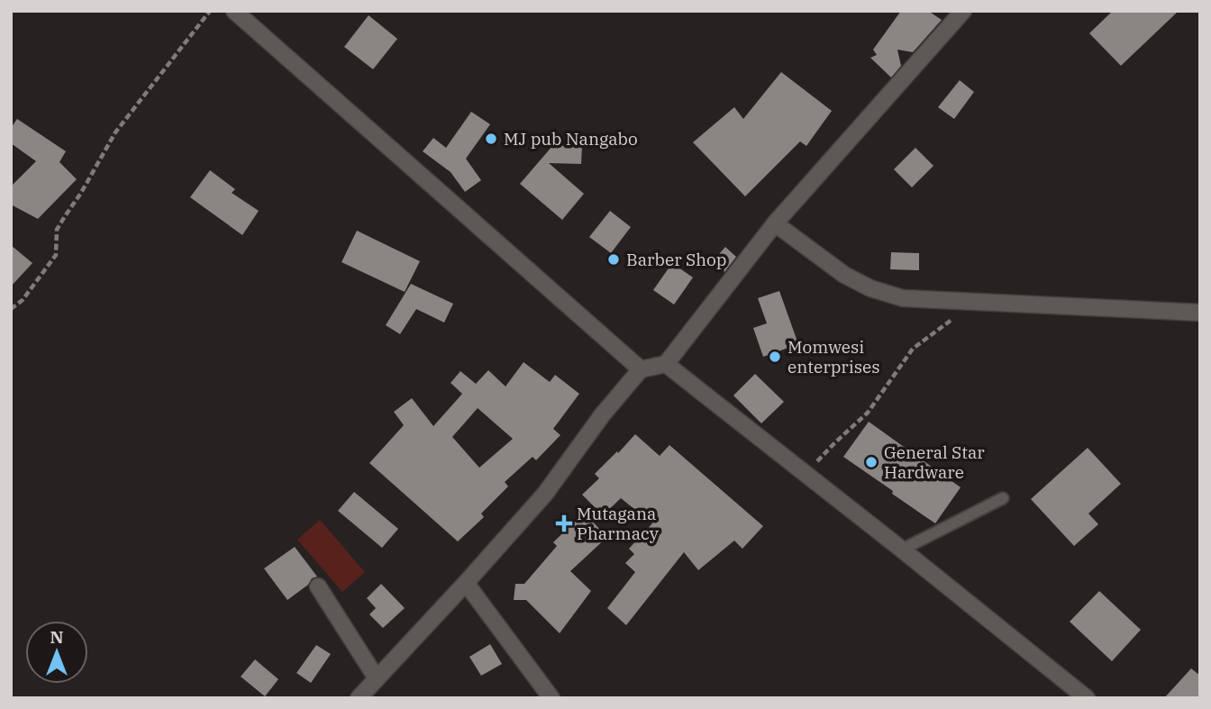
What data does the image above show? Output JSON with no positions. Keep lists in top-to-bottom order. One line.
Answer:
{"places":{"other":["MJ pub Nangabo","Barber Shop","Momwesi enterprises","General Star Hardware"],"health":["Mutagana Pharmacy"]},"north":"top"}
